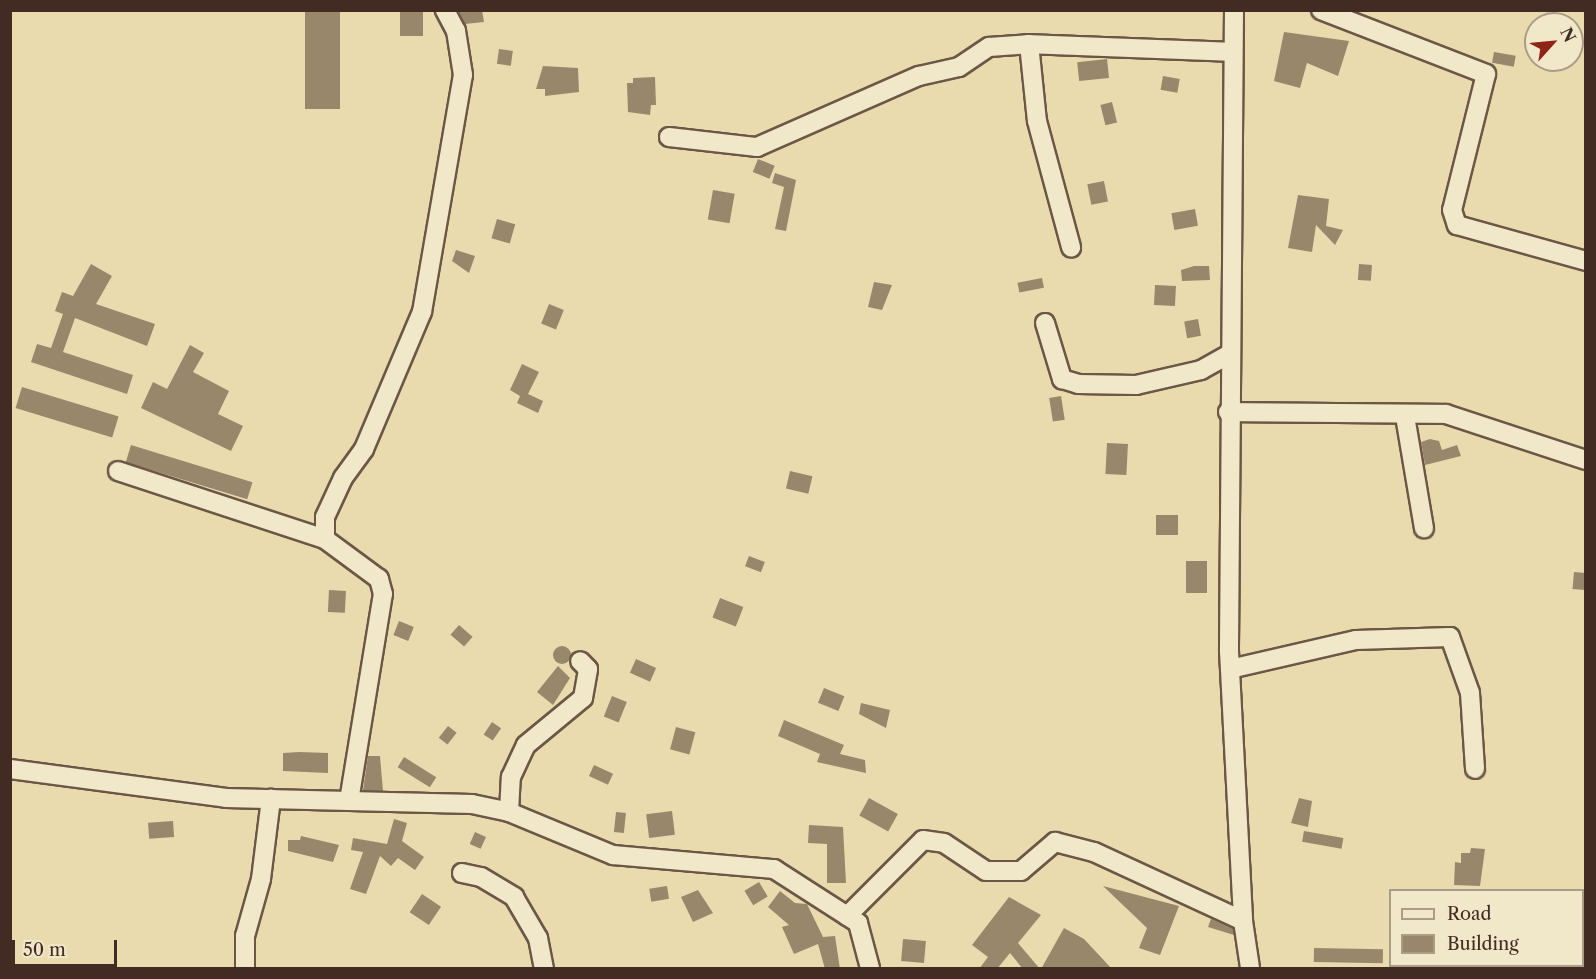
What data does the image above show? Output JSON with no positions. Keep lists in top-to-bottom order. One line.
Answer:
{"legend":["Road","Building"],"scale_bar":"50 m","north":"top right"}
